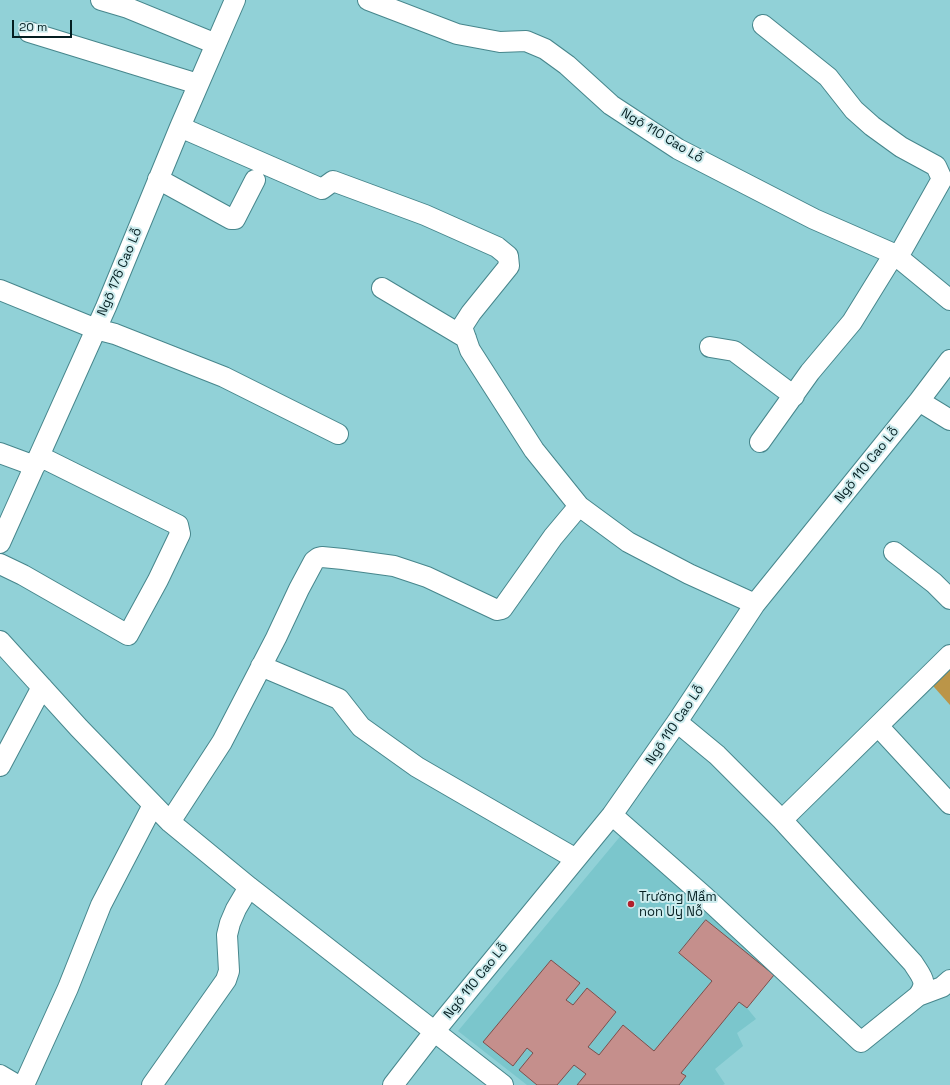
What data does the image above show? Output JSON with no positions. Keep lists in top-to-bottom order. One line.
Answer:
{"streets":{"street":["Ngõ 110 Cao Lỗ","Ngõ 176 Cao Lỗ"]},"places":["Trường Mầm non Uy Nỗ"],"scale_bar":"20 m"}
